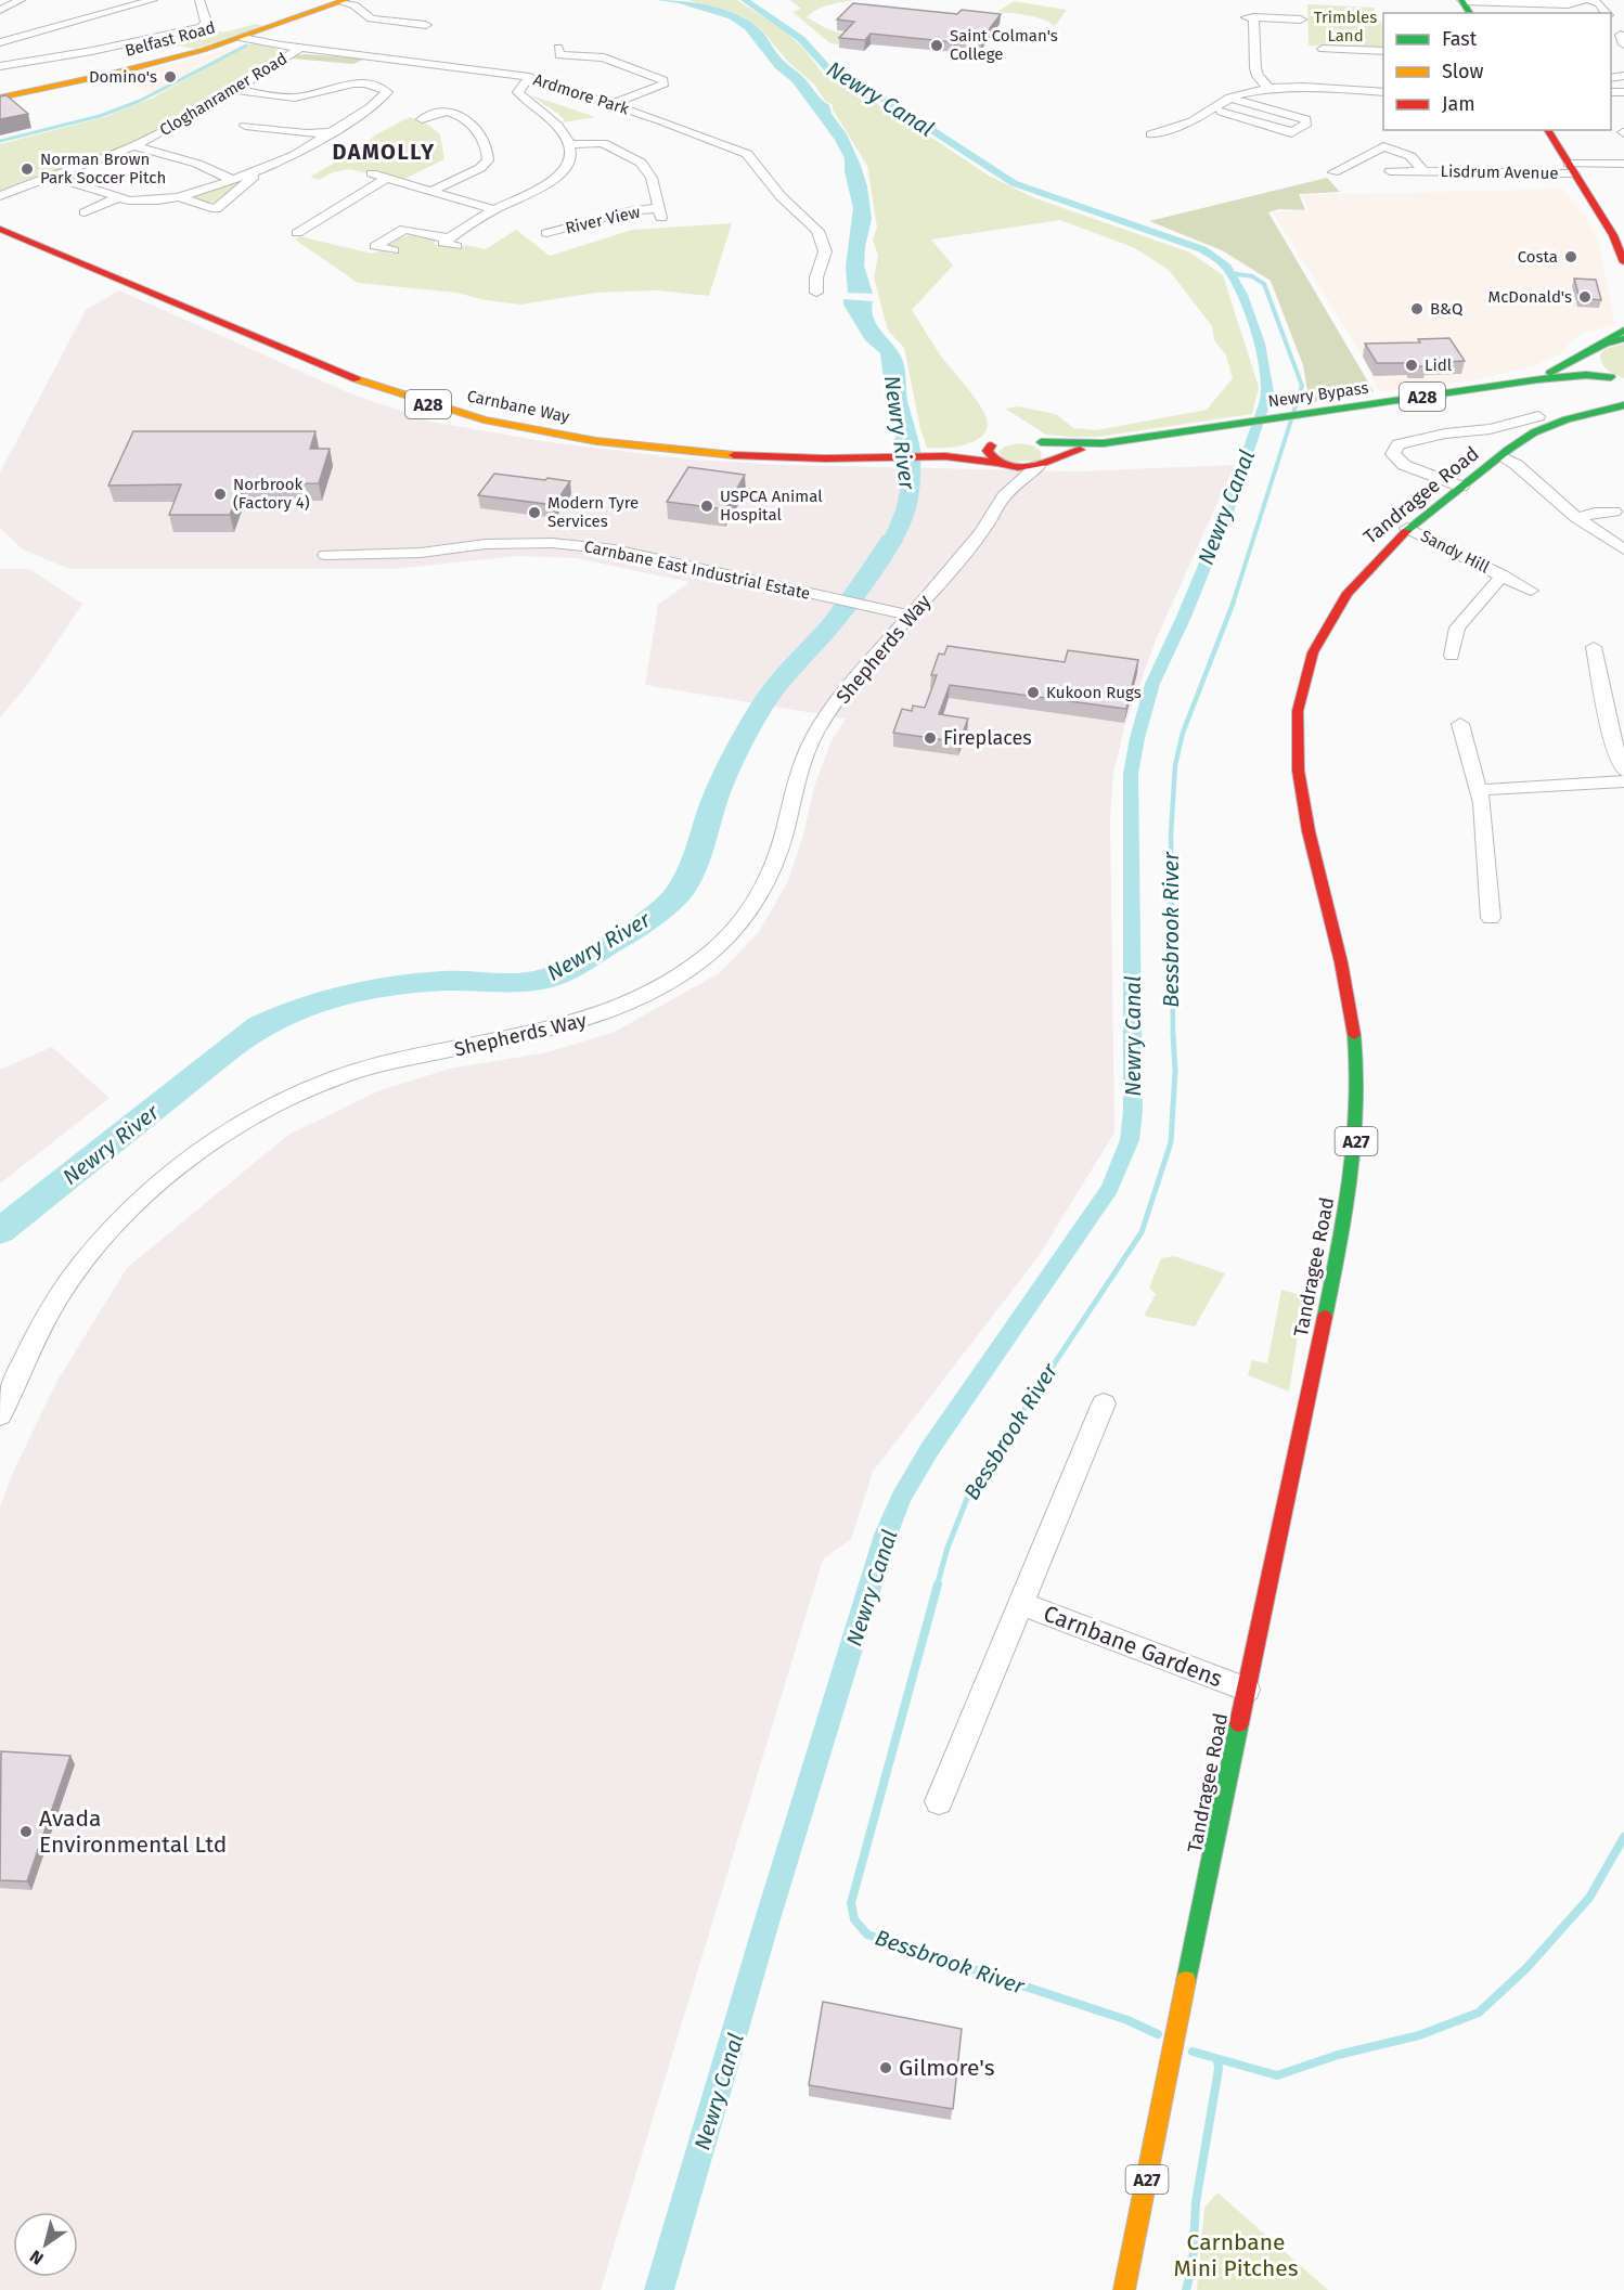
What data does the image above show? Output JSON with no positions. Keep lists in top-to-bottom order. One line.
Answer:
{"streets":{"main road":["Belfast Road","Newry Bypass","A28","Carnbane Way","Tandragee Road","A27"],"street":["Cloghanramer Road","Ardmore Park","Lisdrum Avenue","River View","Sandy Hill","Carnbane East Industrial Estate","Shepherds Way","Carnbane Gardens"]},"crossings":[["Belfast Road","Ardmore Park"],["Cloghanramer Road","Ardmore Park"],["Tandragee Road","Sandy Hill"],["Tandragee Road","Carnbane Gardens"],["Carnbane East Industrial Estate","Shepherds Way"]],"districts":["DAMOLLY"],"water":["Newry Canal","Newry River","Bessbrook River"],"parks":["Trimbles Land","Carnbane Mini Pitches"],"places":["Saint Colman's College","Domino's","Norman Brown Park Soccer Pitch","Costa","McDonald's","B&Q","Lidl","Norbrook (Factory 4)","USPCA Animal Hospital","Modern Tyre Services","Kukoon Rugs","Fireplaces","Avada Environmental Ltd","Gilmore's"],"legend":["Fast","Slow","Jam"],"north":"bottom left"}
